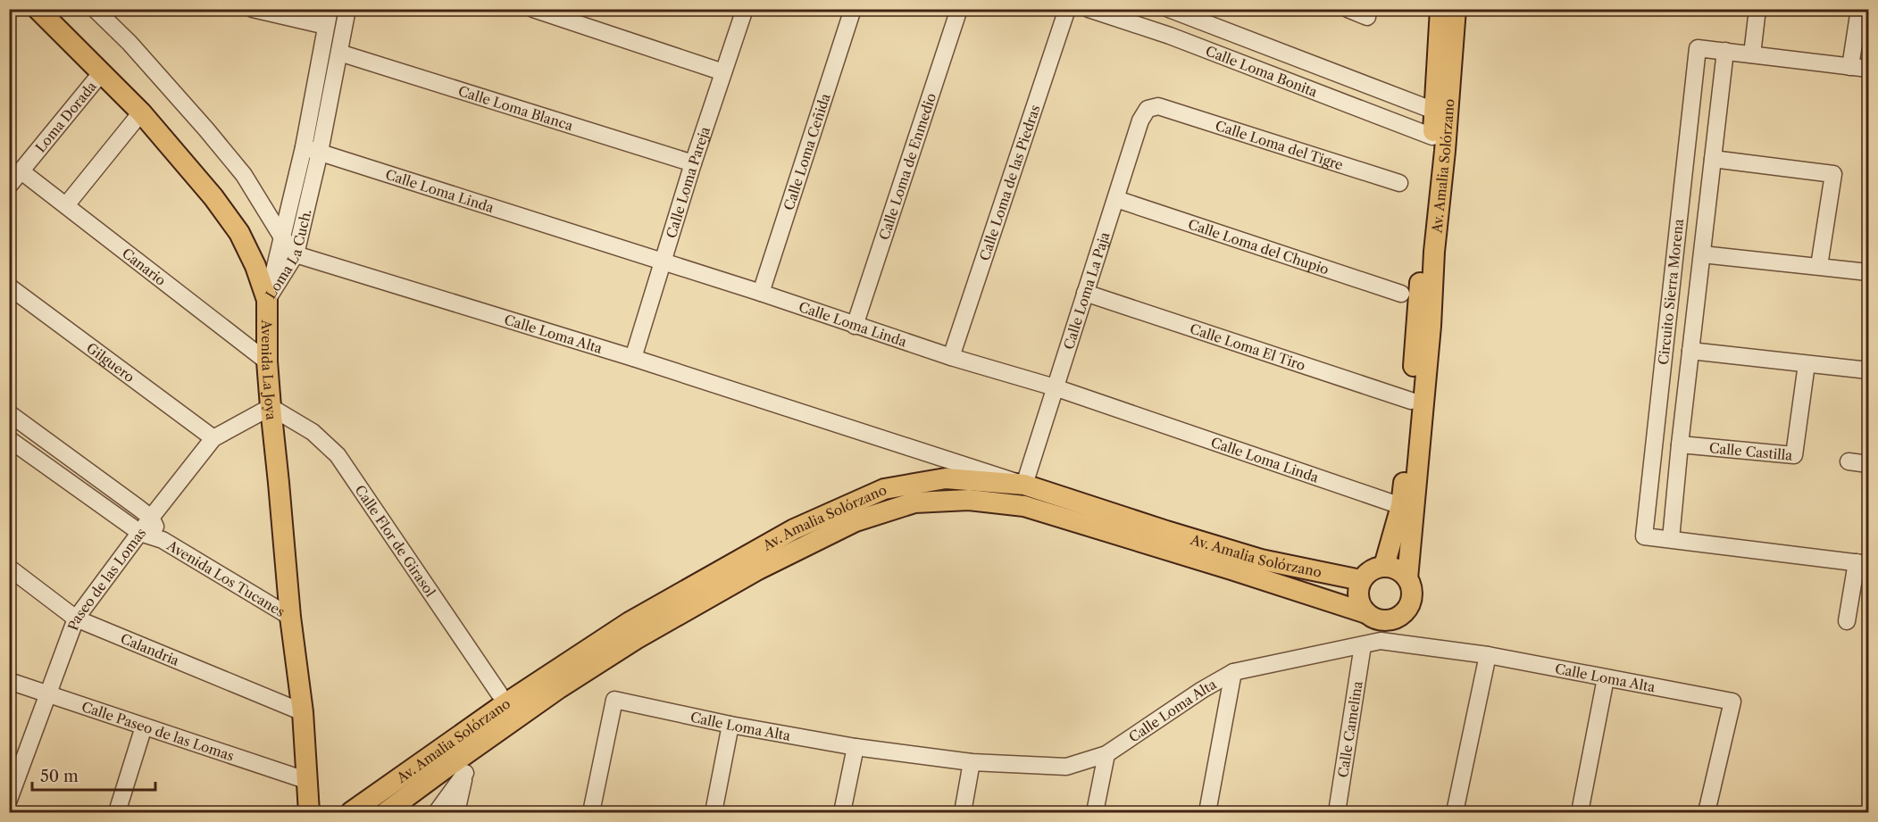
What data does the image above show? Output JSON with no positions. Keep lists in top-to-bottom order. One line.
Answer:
{"streets":{"main road":["Av. Amalia Solórzano","Avenida La Joya"],"street":["Calle Loma Bonita","Calle Loma Blanca","Loma Dorada","Calle Loma del Tigre","Calle Loma Ceñida","Calle Loma de Enmedio","Calle Loma Pareja","Calle Loma de las Piedras","Calle Loma Linda","Calle Loma del Chupio","Loma La Cuch.","Canario","Calle Loma La Paja","Circuito Sierra Morena","Calle Loma Alta","Calle Loma El Tiro","Gilguero","Calle Castilla","Calle Flor de Girasol","Avenida Los Tucanes","Paseo de las Lomas","Calandria","Calle Camelina","Calle Paseo de las Lomas"]},"crossings":[["Calle Loma Bonita","Av. Amalia Solórzano"],["Calle Loma Blanca","Calle Loma Pareja"],["Calle Loma Blanca","Loma La Cuch."],["Loma Dorada","Canario"],["Loma Dorada","Avenida La Joya"],["Calle Loma del Tigre","Calle Loma La Paja"],["Calle Loma Ceñida","Calle Loma Linda"],["Av. Amalia Solórzano","Calle Loma Linda"],["Av. Amalia Solórzano","Calle Loma La Paja"],["Av. Amalia Solórzano","Calle Loma Alta"],["Av. Amalia Solórzano","Calle Loma El Tiro"],["Calle Loma de Enmedio","Calle Loma Linda"],["Calle Loma Pareja","Calle Loma Linda"],["Calle Loma Pareja","Calle Loma Alta"],["Calle Loma de las Piedras","Calle Loma Linda"],["Calle Loma Linda","Loma La Cuch."],["Calle Loma Linda","Calle Loma La Paja"],["Calle Loma del Chupio","Calle Loma La Paja"],["Loma La Cuch.","Calle Loma Alta"],["Loma La Cuch.","Avenida La Joya"],["Canario","Avenida La Joya"],["Calle Loma La Paja","Calle Loma Alta"],["Calle Loma La Paja","Calle Loma El Tiro"],["Circuito Sierra Morena","Calle Castilla"],["Calle Loma Alta","Calle Camelina"],["Gilguero","Paseo de las Lomas"],["Avenida La Joya","Calle Flor de Girasol"],["Avenida La Joya","Avenida Los Tucanes"],["Avenida La Joya","Paseo de las Lomas"],["Avenida La Joya","Calandria"],["Avenida La Joya","Calle Paseo de las Lomas"],["Calle Flor de Girasol","Paseo de las Lomas"],["Avenida Los Tucanes","Paseo de las Lomas"],["Paseo de las Lomas","Calandria"],["Paseo de las Lomas","Calle Paseo de las Lomas"]],"scale_bar":"50 m"}
